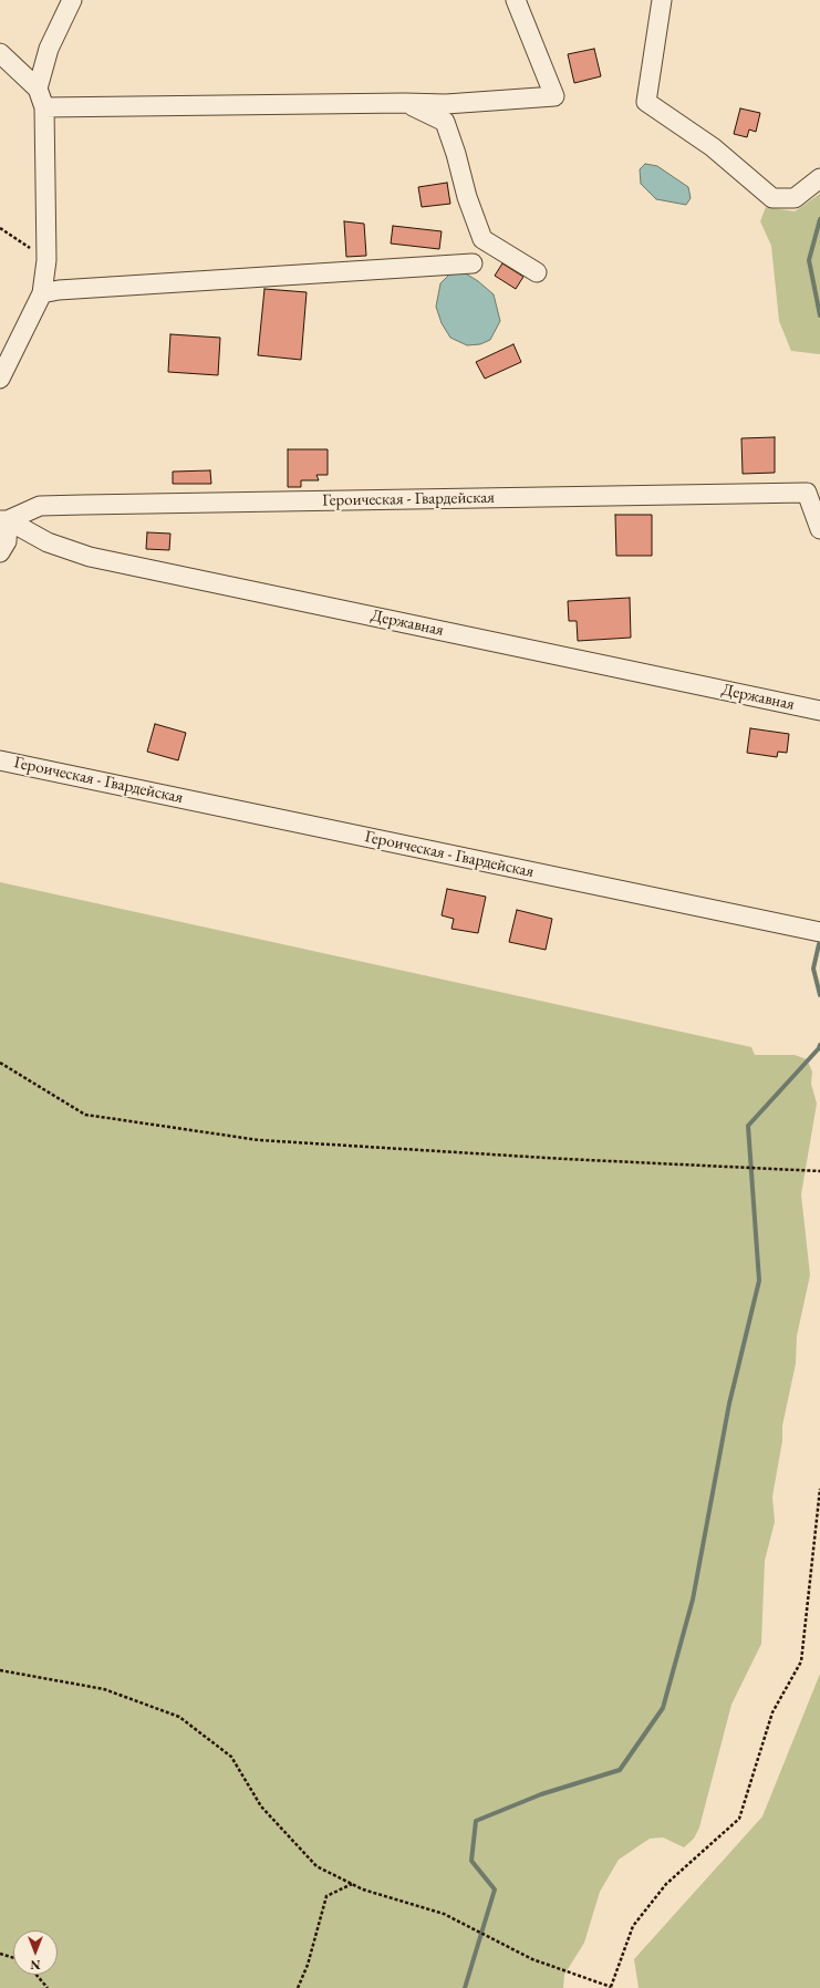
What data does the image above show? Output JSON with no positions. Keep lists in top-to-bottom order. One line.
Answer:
{"streets":{"street":["Героическая - Гвардейская","Державная"]},"crossings":[["Героическая - Гвардейская","Державная"]],"north":"bottom"}
